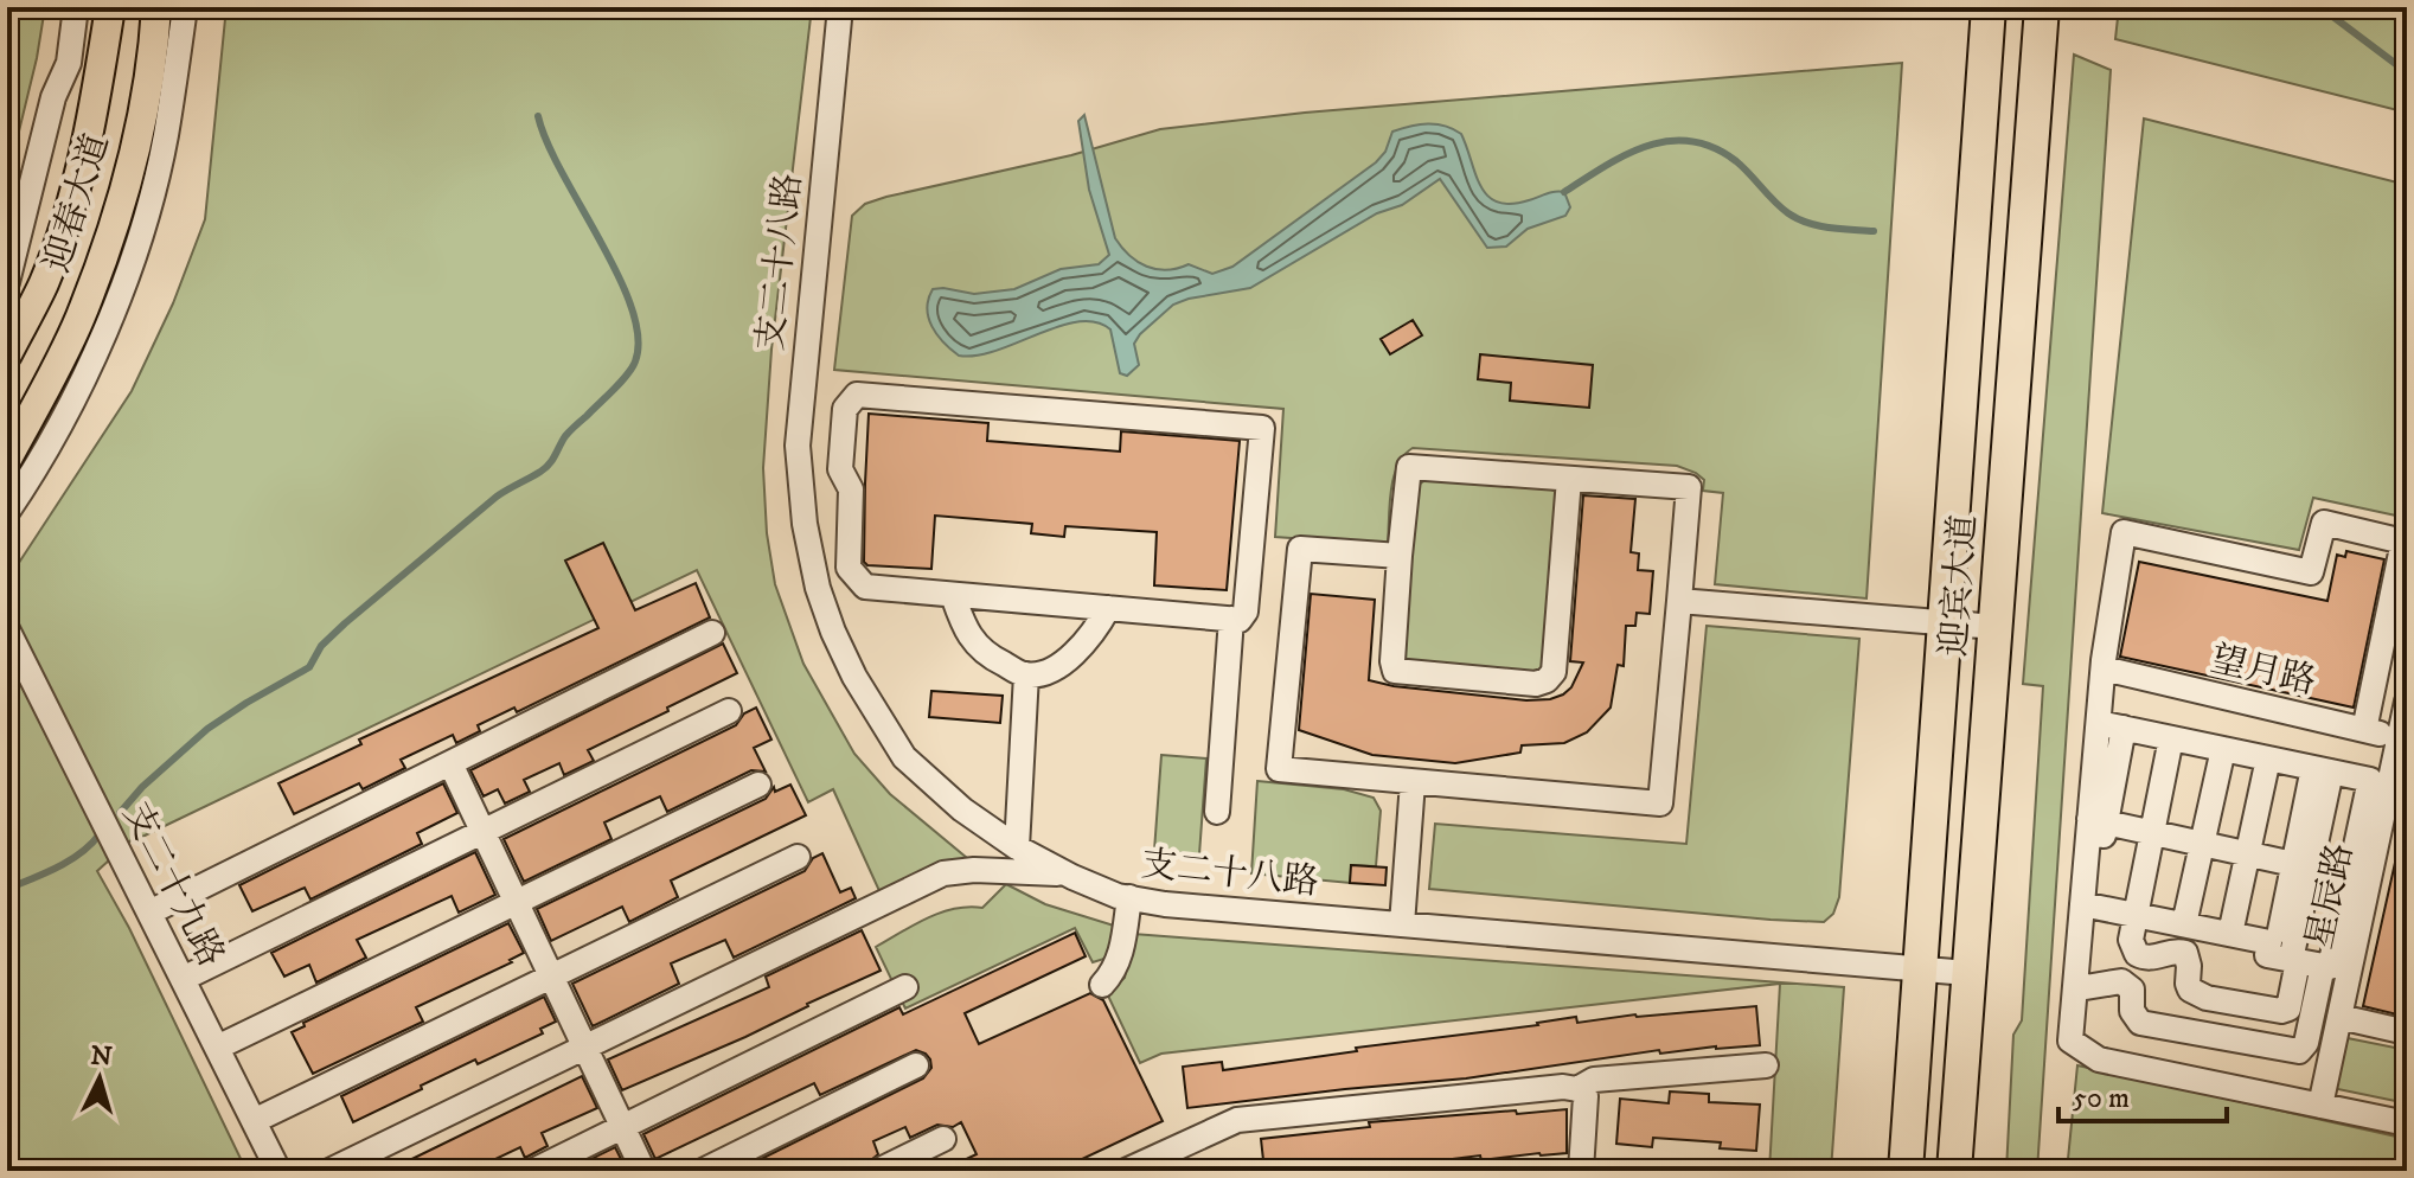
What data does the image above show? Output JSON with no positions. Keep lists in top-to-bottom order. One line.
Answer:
{"streets":{"highway":["迎宾大道"],"main road":["迎春大道"],"street":["支二十八路","望月路","支二十九路","星辰路"]},"crossings":[["支二十八路","迎宾大道"],["望月路","星辰路"]],"scale_bar":"50 m","north":"top"}
